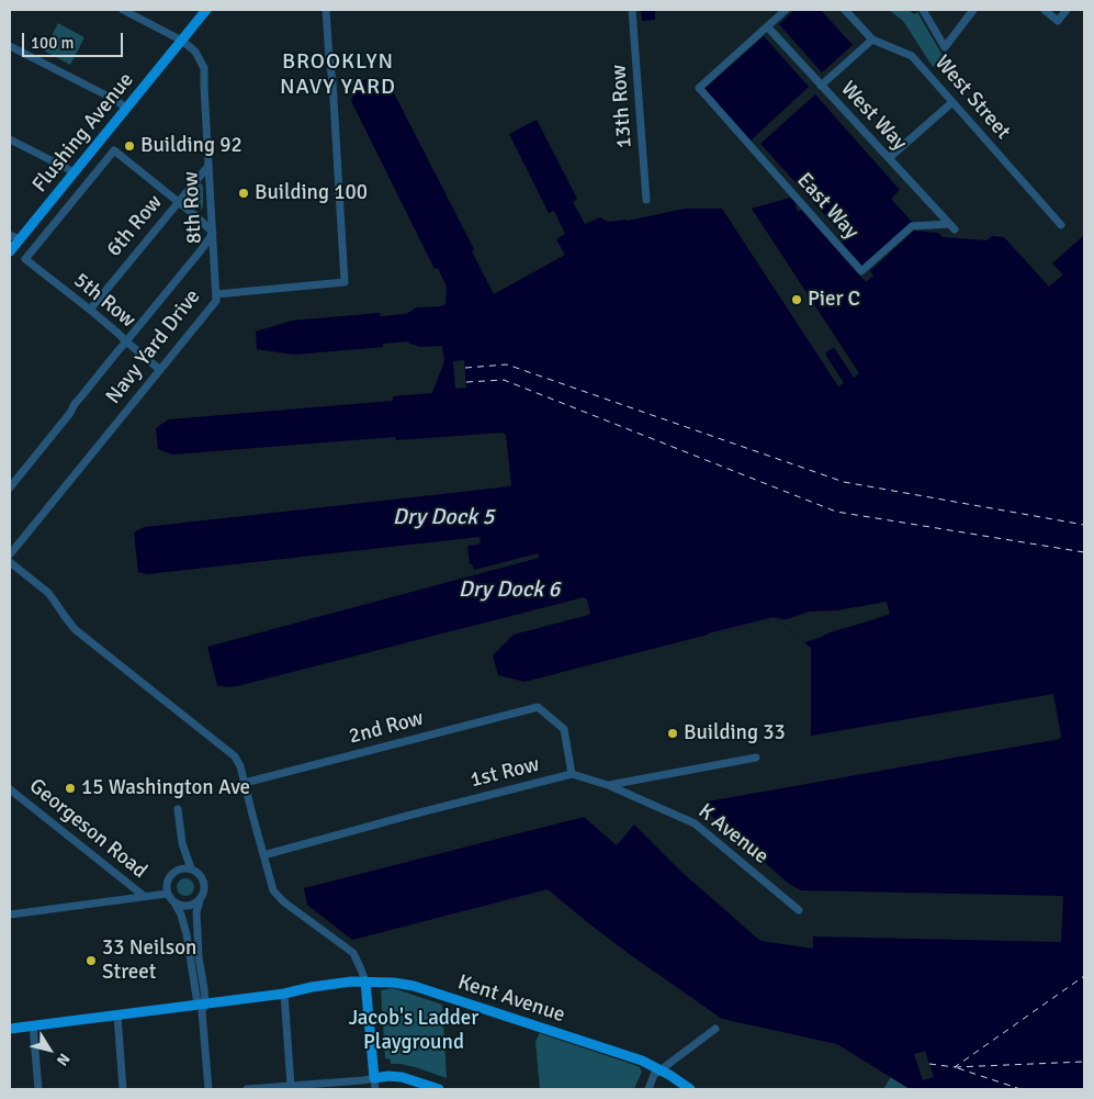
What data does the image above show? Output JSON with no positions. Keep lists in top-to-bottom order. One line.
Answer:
{"streets":{"main road":["Flushing Avenue","Kent Avenue"],"street":["West Street","13th Row","West Way","East Way","8th Row","6th Row","5th Row","Navy Yard Drive","2nd Row","1st Row","Georgeson Road","K Avenue"]},"crossings":[["West Way","East Way"],["Flushing Avenue","8th Row"],["8th Row","6th Row"],["8th Row","Navy Yard Drive"],["6th Row","5th Row"],["5th Row","Navy Yard Drive"],["2nd Row","1st Row"],["1st Row","K Avenue"]],"districts":["BROOKLYN NAVY YARD"],"water":["Dry Dock 5","Dry Dock 6"],"parks":["Jacob's Ladder Playground"],"places":["Building 92","Building 100","Pier C","Building 33","15 Washington Ave","33 Neilson Street"],"scale_bar":"100 m","north":"bottom right"}
